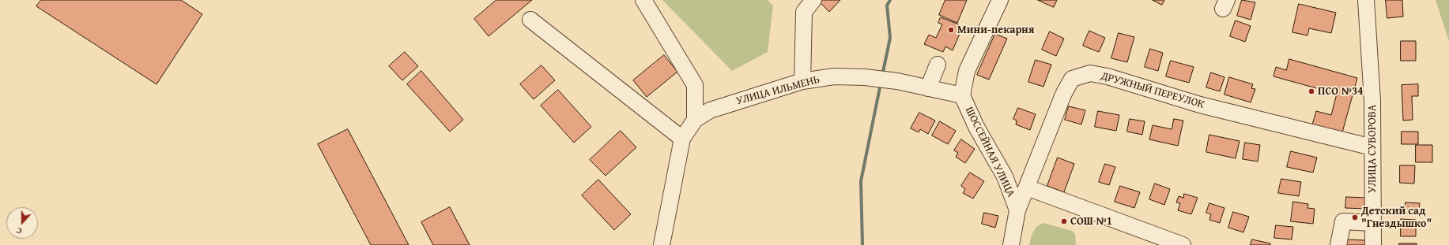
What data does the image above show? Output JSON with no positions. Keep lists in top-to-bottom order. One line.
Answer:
{"streets":{"street":["УЛИЦА ИЛЬМЕНЬ","ДРУЖНЫЙ ПЕРЕУЛОК","УЛИЦА СУВОРОВА","ШОССЕЙНАЯ УЛИЦА"]},"crossings":[["УЛИЦА ИЛЬМЕНЬ","ШОССЕЙНАЯ УЛИЦА"],["ДРУЖНЫЙ ПЕРЕУЛОК","УЛИЦА СУВОРОВА"],["ДРУЖНЫЙ ПЕРЕУЛОК","ШОССЕЙНАЯ УЛИЦА"]],"places":["Мини-пекарня","ПСО №34","Детский сад \"Гнездышко\"","СОШ №1"],"north":"bottom"}
